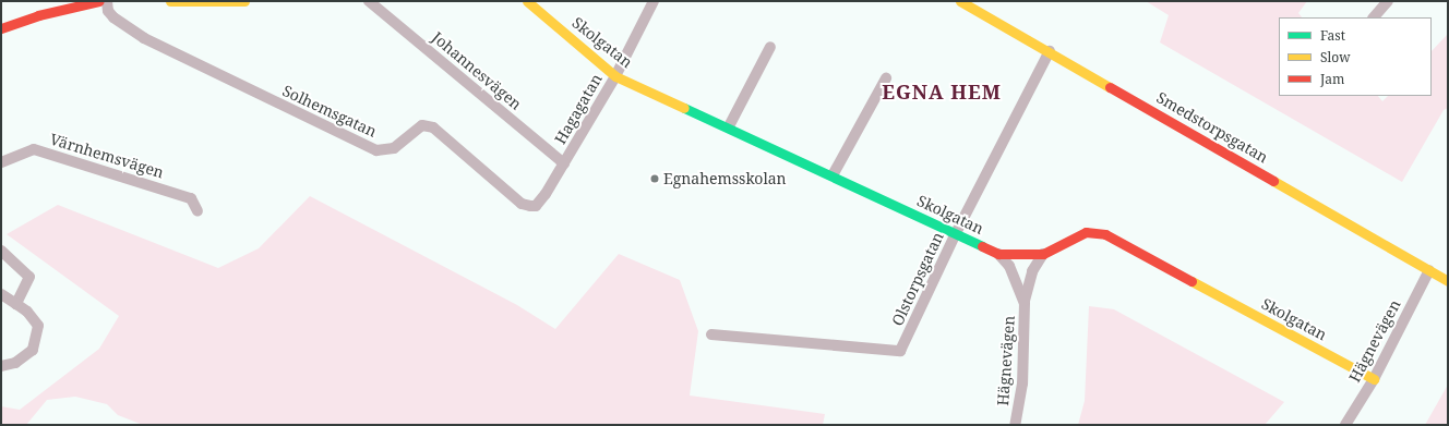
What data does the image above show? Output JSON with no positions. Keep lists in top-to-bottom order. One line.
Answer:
{"streets":{"street":["Skolgatan","Johannesvägen","Hagagatan","Solhemsgatan","Smedstorpsgatan","Värnhemsvägen","Olstorpsgatan","Hägnevägen"]},"crossings":[["Skolgatan","Hagagatan"],["Skolgatan","Olstorpsgatan"],["Skolgatan","Hägnevägen"],["Johannesvägen","Hagagatan"],["Hagagatan","Solhemsgatan"],["Smedstorpsgatan","Olstorpsgatan"],["Smedstorpsgatan","Hägnevägen"]],"districts":["EGNA HEM"],"places":["Egnahemsskolan"],"legend":["Fast","Slow","Jam"]}
